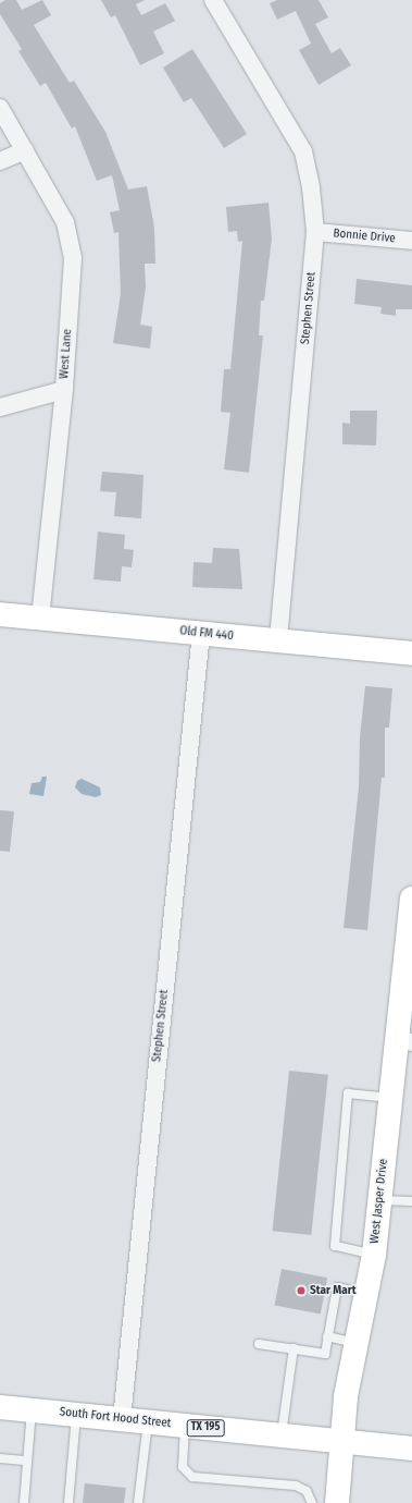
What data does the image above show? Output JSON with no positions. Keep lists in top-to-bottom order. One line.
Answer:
{"streets":{"main road":["Old FM 440","West Jasper Drive","South Fort Hood Street","TX 195"],"street":["Bonnie Drive","Stephen Street","West Lane"]},"crossings":[["Bonnie Drive","Stephen Street"],["Stephen Street","Old FM 440"],["Stephen Street","South Fort Hood Street"],["West Lane","Old FM 440"],["West Jasper Drive","South Fort Hood Street"]],"places":["Star Mart"]}
